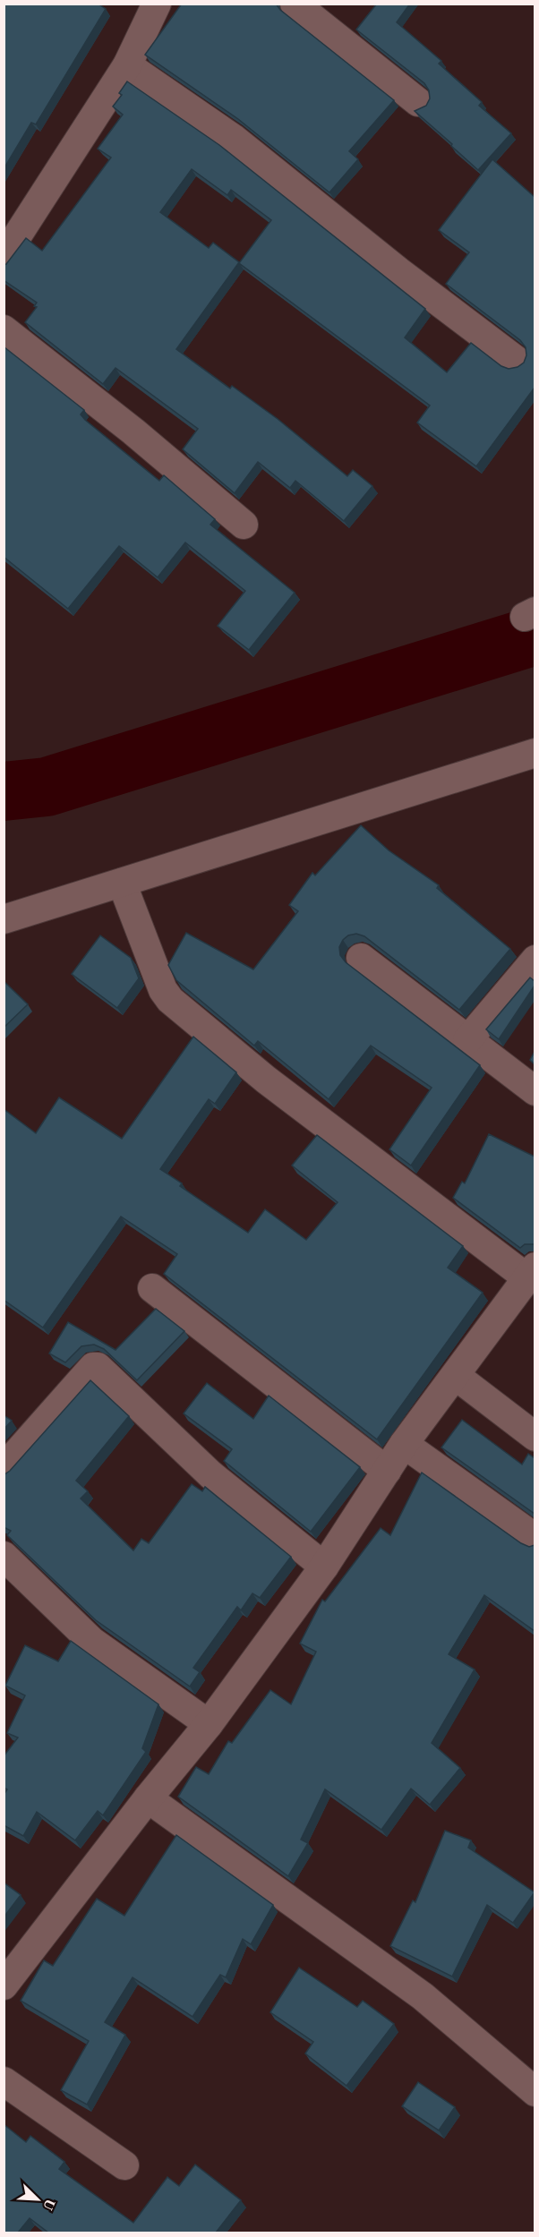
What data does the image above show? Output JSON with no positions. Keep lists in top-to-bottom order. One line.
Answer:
{"north":"bottom right"}
